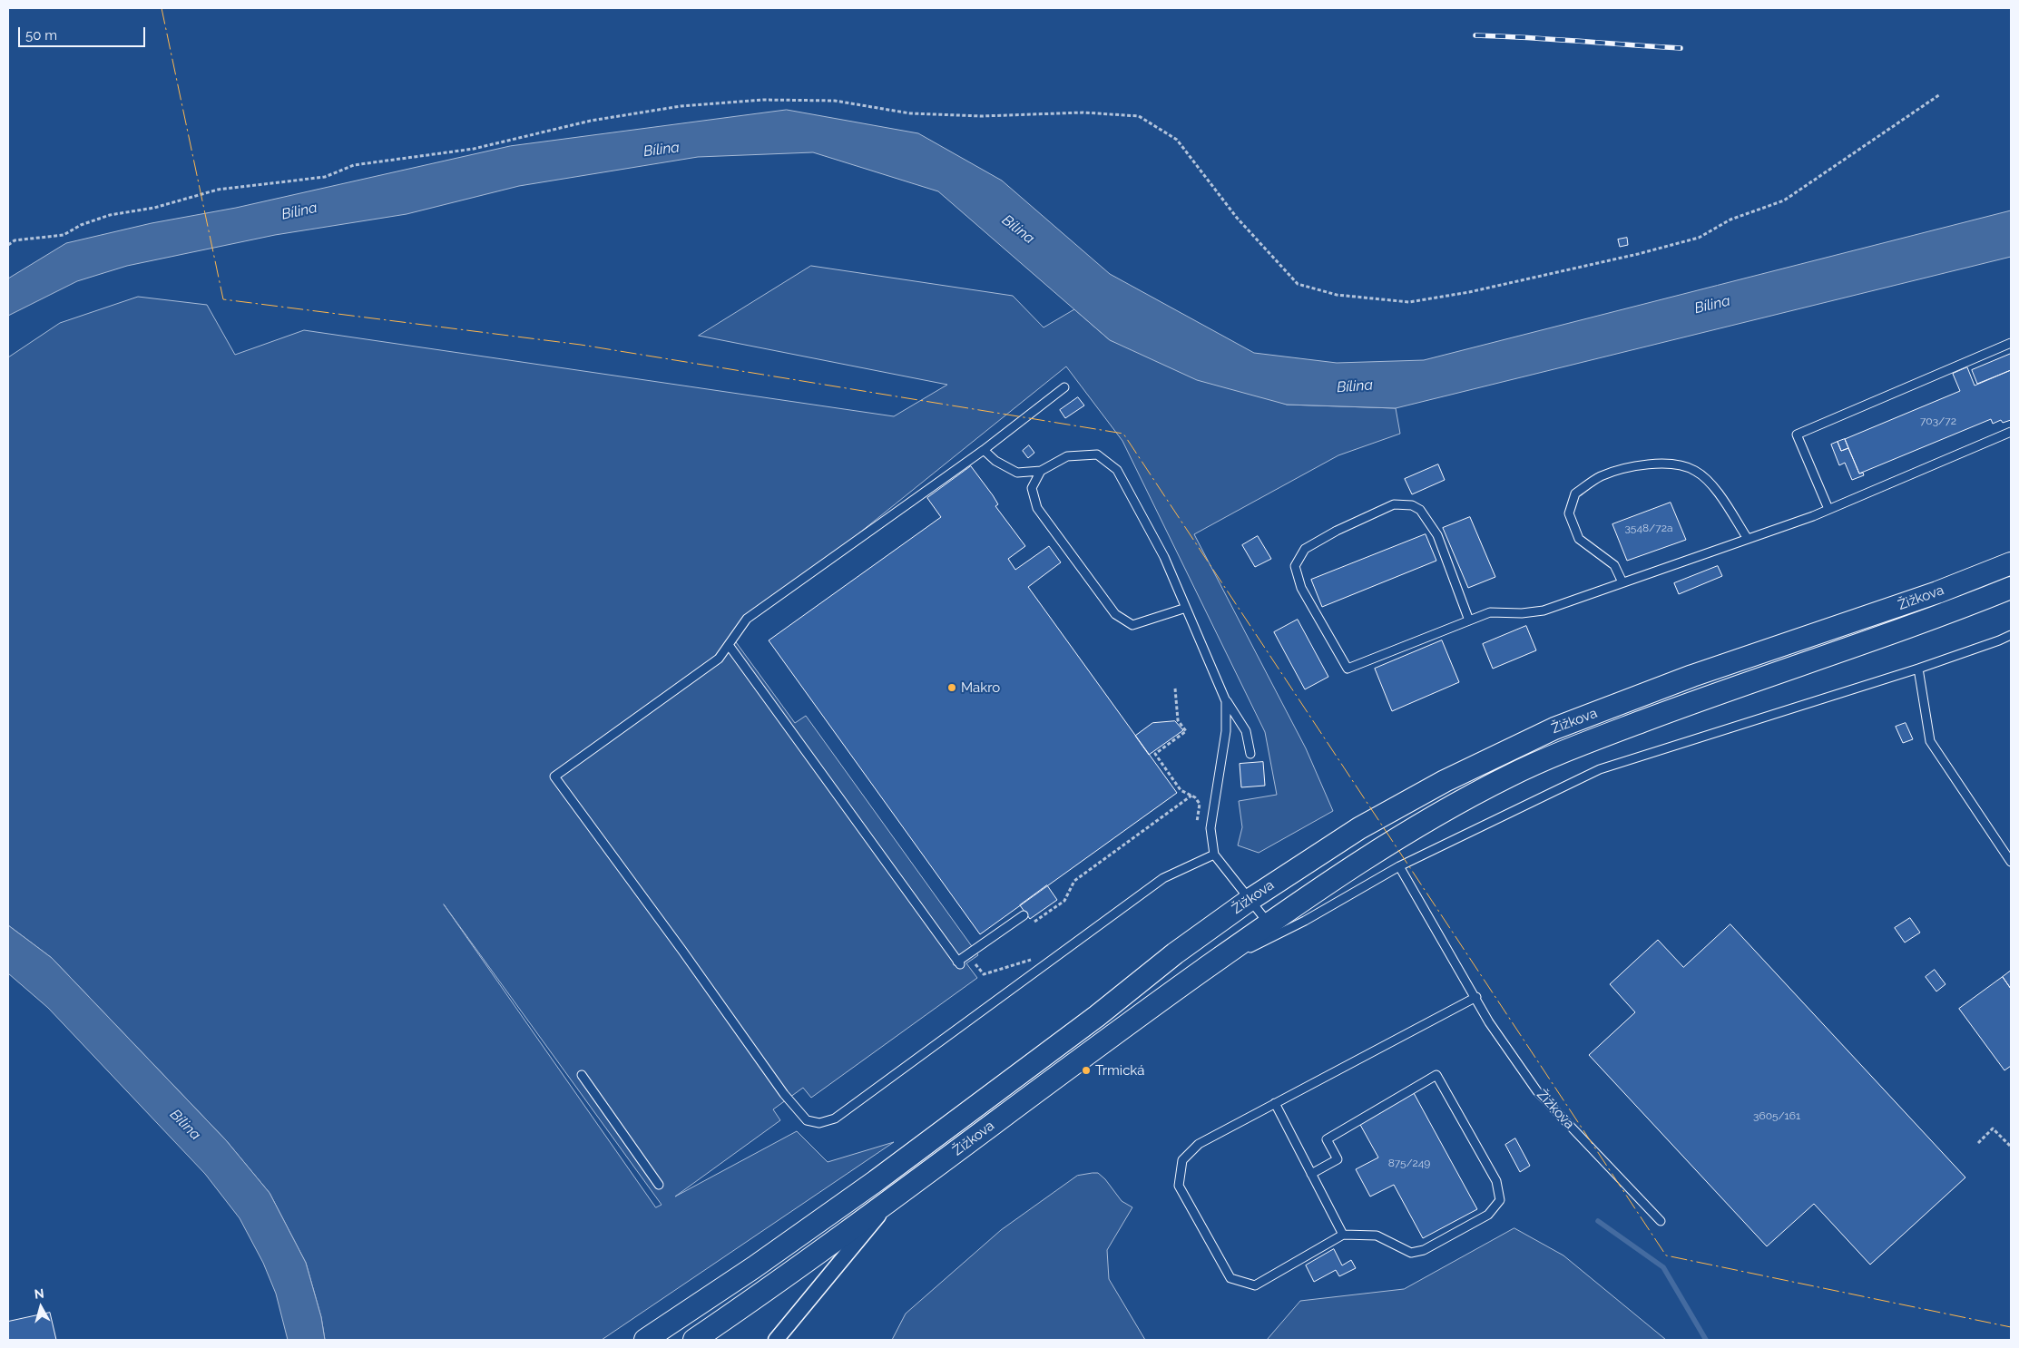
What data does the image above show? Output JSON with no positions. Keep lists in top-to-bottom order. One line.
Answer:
{"streets":{"main road":["Žižkova"]},"water":["Bílina"],"places":["Makro","Trmická"],"house_numbers":["703/72","3548/72a","3605/161","875/249"],"scale_bar":"50 m","north":"top"}
